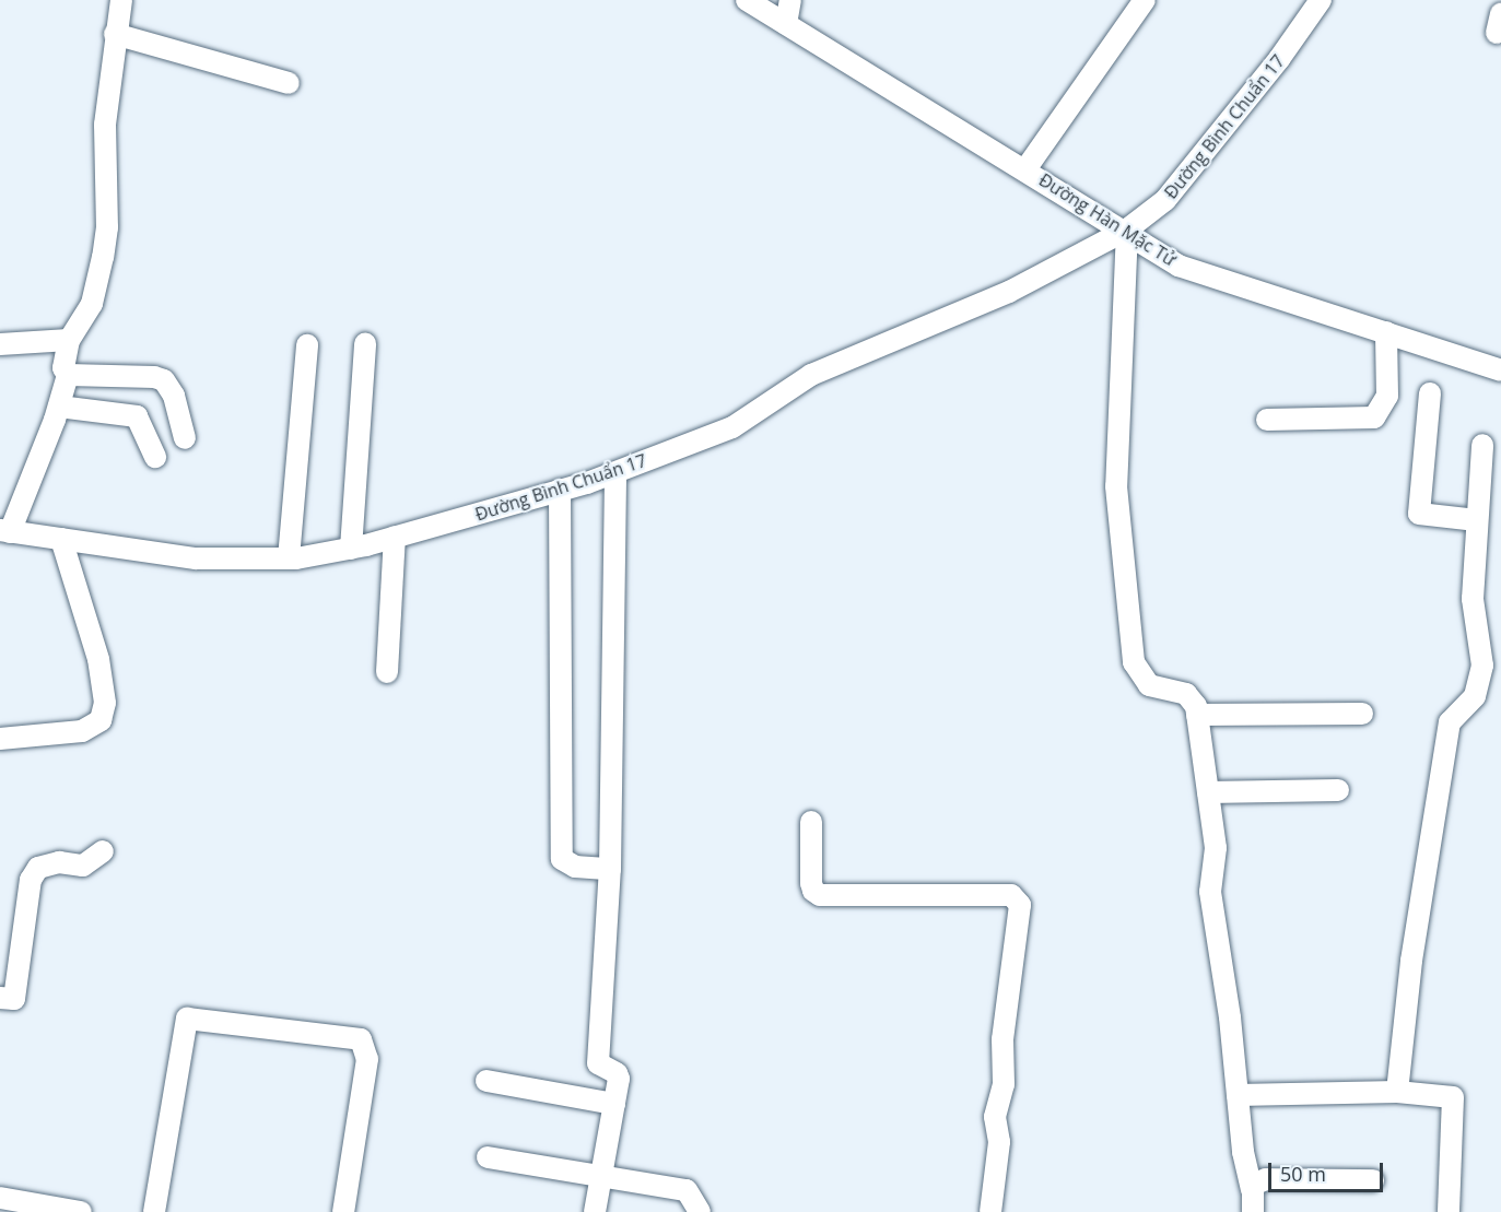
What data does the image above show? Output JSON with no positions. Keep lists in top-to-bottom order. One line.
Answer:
{"streets":{"street":["Đường Bình Chuẩn 17","Đường Hàn Mặc Tử"]},"crossings":[["Đường Bình Chuẩn 17","Đường Hàn Mặc Tử"]],"scale_bar":"50 m"}
